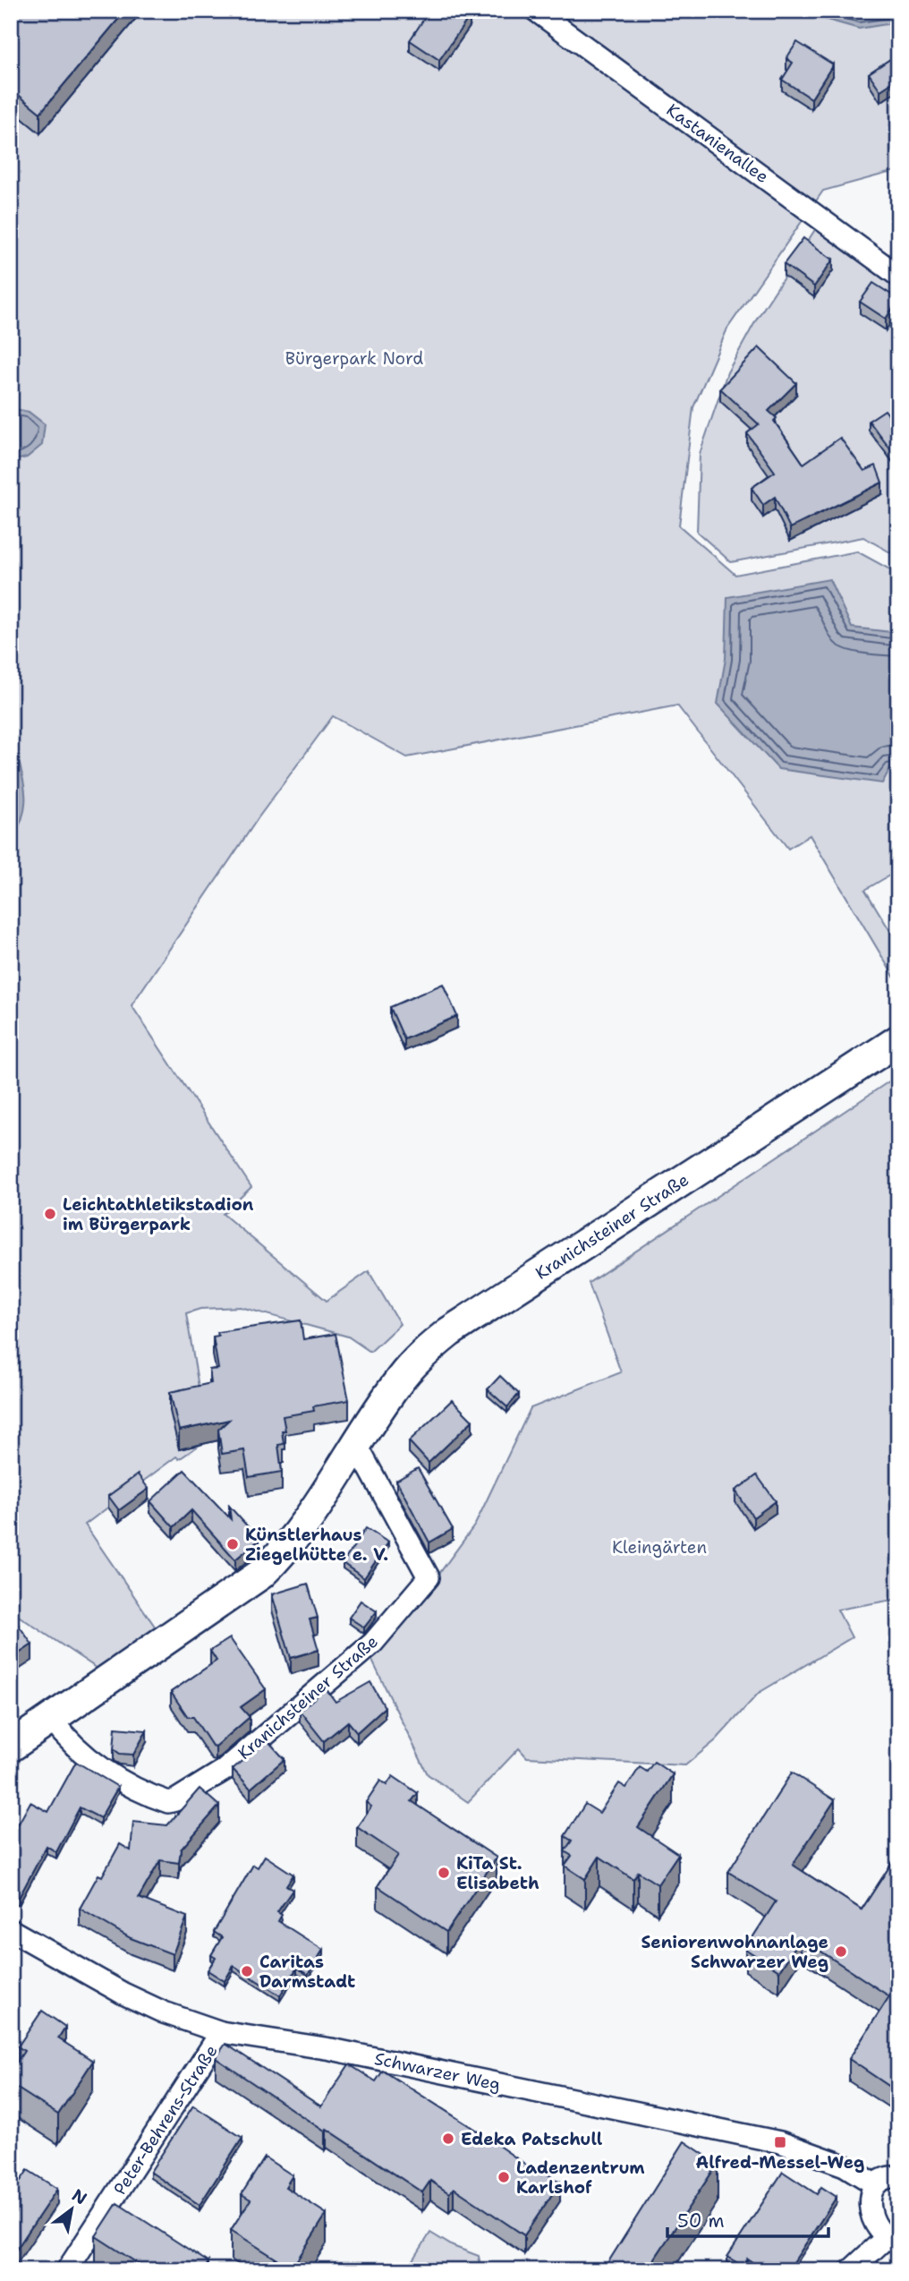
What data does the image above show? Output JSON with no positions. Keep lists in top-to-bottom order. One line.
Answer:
{"streets":{"main road":["Kranichsteiner Straße"],"street":["Kastanienallee","Schwarzer Weg","Peter-Behrens-Straße"]},"crossings":[["Schwarzer Weg","Peter-Behrens-Straße"]],"parks":["Bürgerpark Nord","Kleingärten"],"places":{"other":["Leichtathletikstadion im Bürgerpark","Künstlerhaus Ziegelhütte e. V.","KiTa St. Elisabeth","Seniorenwohnanlage Schwarzer Weg","Caritas Darmstadt","Edeka Patschull","Ladenzentrum Karlshof"],"transit":["Alfred-Messel-Weg"]},"scale_bar":"50 m","north":"top right"}
